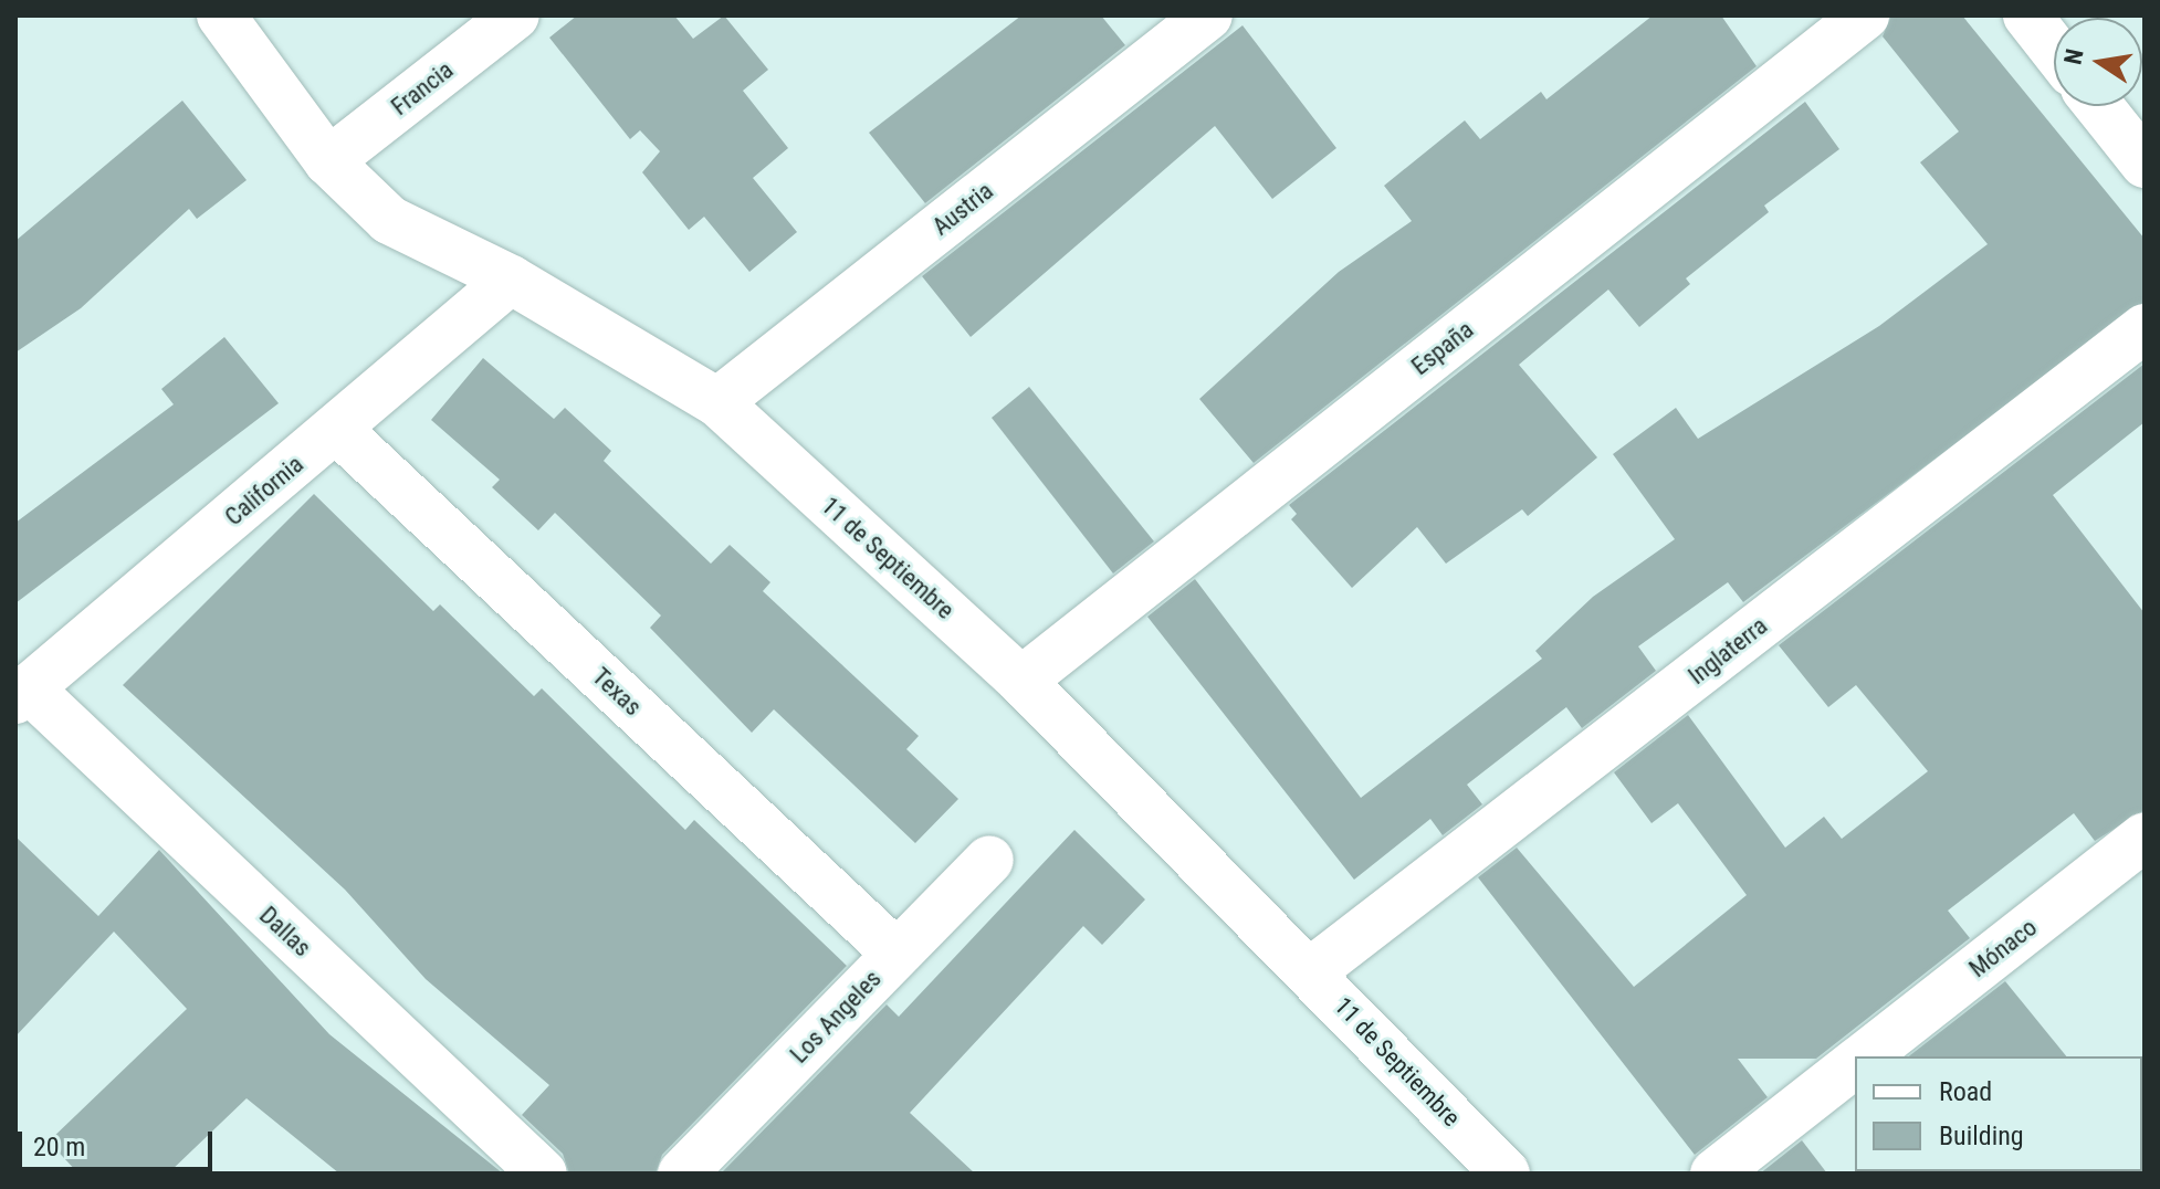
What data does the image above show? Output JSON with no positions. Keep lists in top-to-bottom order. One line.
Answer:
{"streets":{"street":["Francia","Austria","España","California","11 de Septiembre","Inglaterra","Texas","Dallas","Mónaco","Los Angeles"]},"crossings":[["Francia","11 de Septiembre"],["Austria","11 de Septiembre"],["España","11 de Septiembre"],["California","11 de Septiembre"],["California","Texas"],["California","Dallas"],["11 de Septiembre","Inglaterra"],["Texas","Los Angeles"]],"legend":["Road","Building"],"scale_bar":"20 m","north":"left"}
